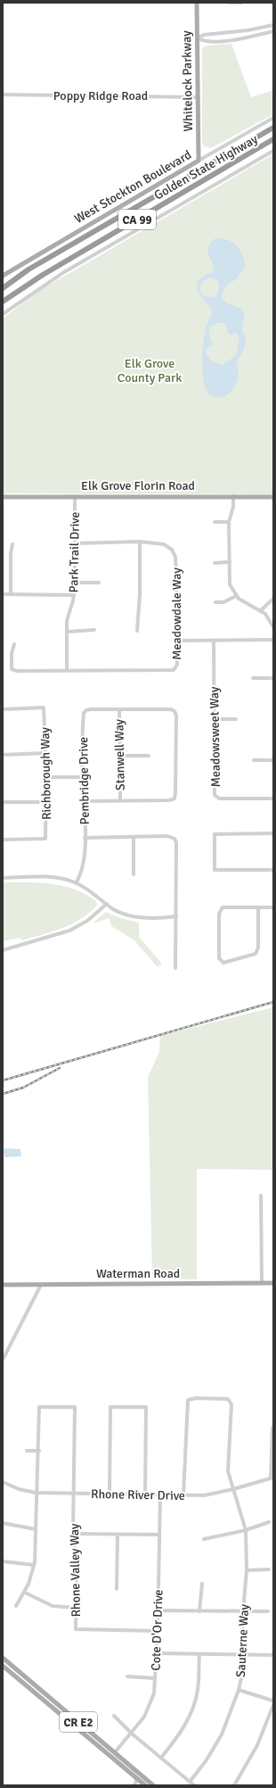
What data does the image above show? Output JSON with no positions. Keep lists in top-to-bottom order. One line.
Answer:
{"streets":{"highway":["Golden State Highway","CA 99"],"main road":["Whitelock Parkway","West Stockton Boulevard","Elk Grove Florin Road","Waterman Road","CR E2"],"street":["Poppy Ridge Road","Park Trail Drive","Meadowdale Way","Meadowsweet Way","Stanwell Way","Richborough Way","Pembridge Drive","Rhone River Drive","Rhone Valley Way","Cote D'Or Drive","Sauterne Way"]},"crossings":[["Whitelock Parkway","Poppy Ridge Road"],["Whitelock Parkway","West Stockton Boulevard"],["Elk Grove Florin Road","Park Trail Drive"],["Park Trail Drive","Meadowdale Way"],["Stanwell Way","Pembridge Drive"],["Rhone River Drive","Rhone Valley Way"],["Rhone River Drive","Cote D'Or Drive"],["Rhone River Drive","Sauterne Way"],["Rhone Valley Way","Cote D'Or Drive"],["Cote D'Or Drive","CR E2"]],"parks":["Elk Grove County Park"]}
